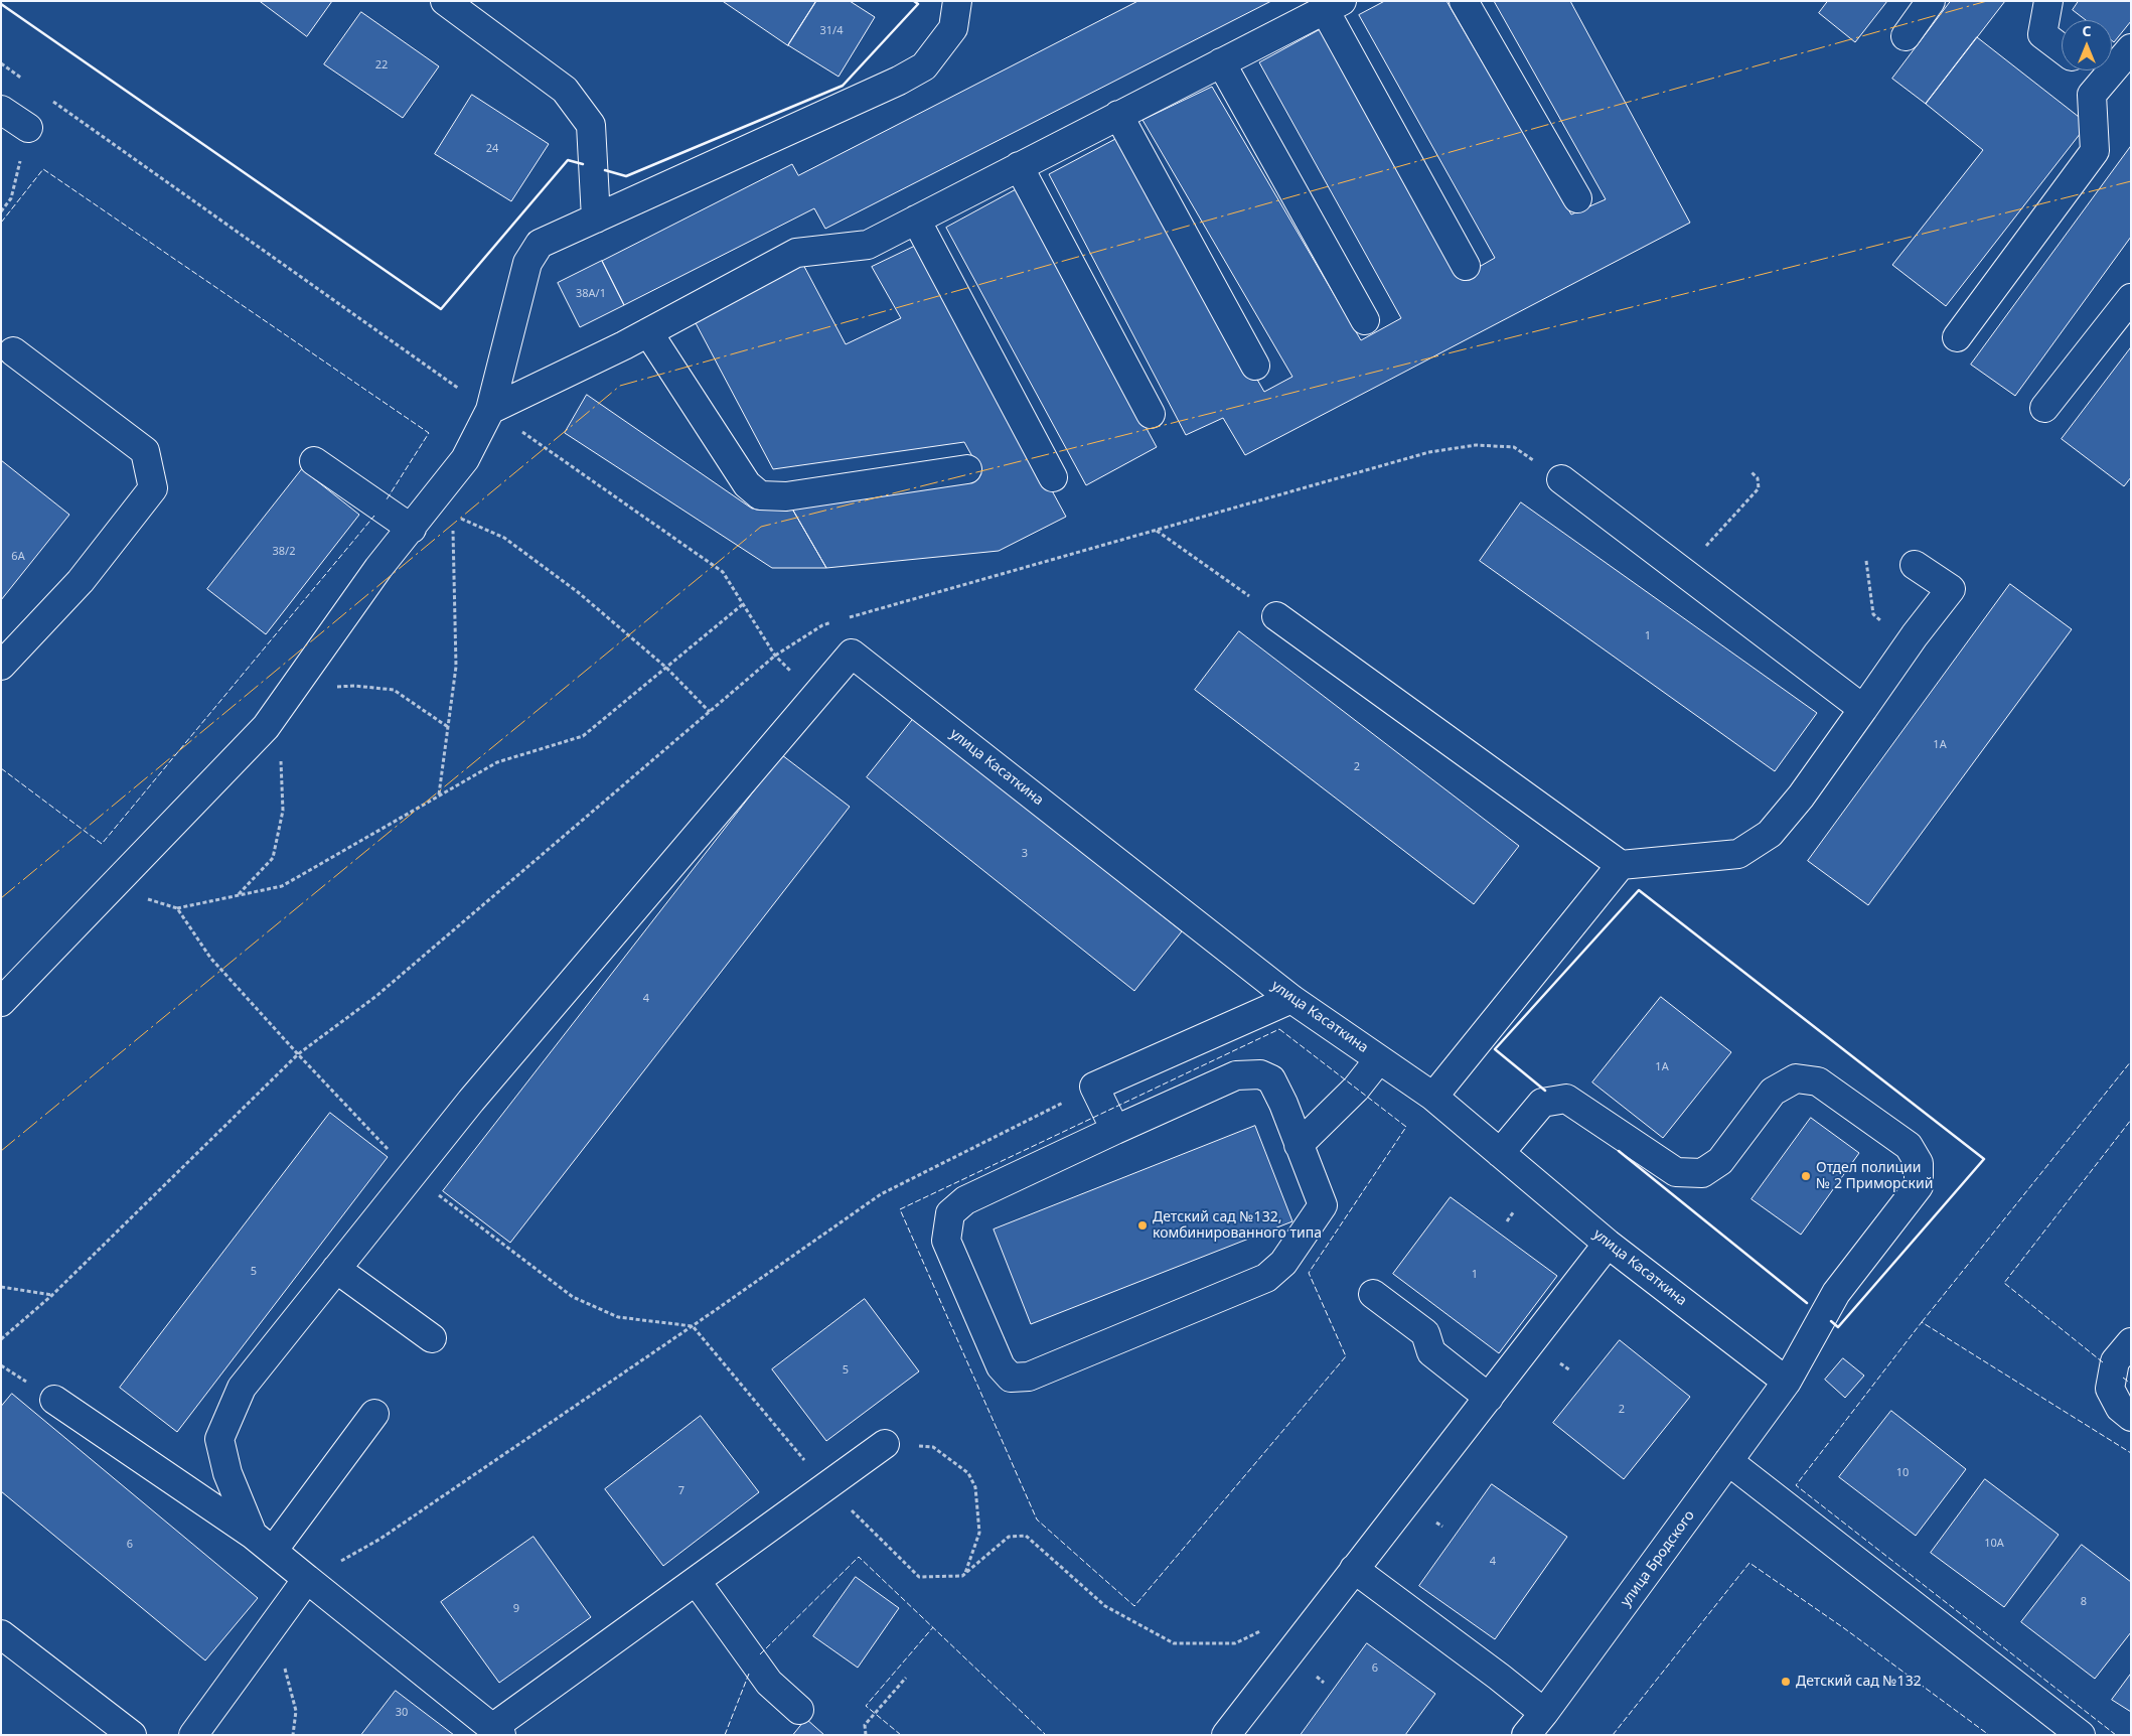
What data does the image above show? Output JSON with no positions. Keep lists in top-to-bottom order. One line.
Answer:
{"streets":{"street":["улица Касаткина","улица Бродского"]},"crossings":[["улица Касаткина","улица Бродского"]],"places":["Отдел полиции № 2 Приморский","Детский сад №132, комбинированного типа","Детский сад №132"],"house_numbers":["31/4","22","24","38А/1","38/2","6А","1","1А","2","3","4","1А","5","1","5","2","10","7","10А","6","4","8","9","6","30"],"north":"top"}
